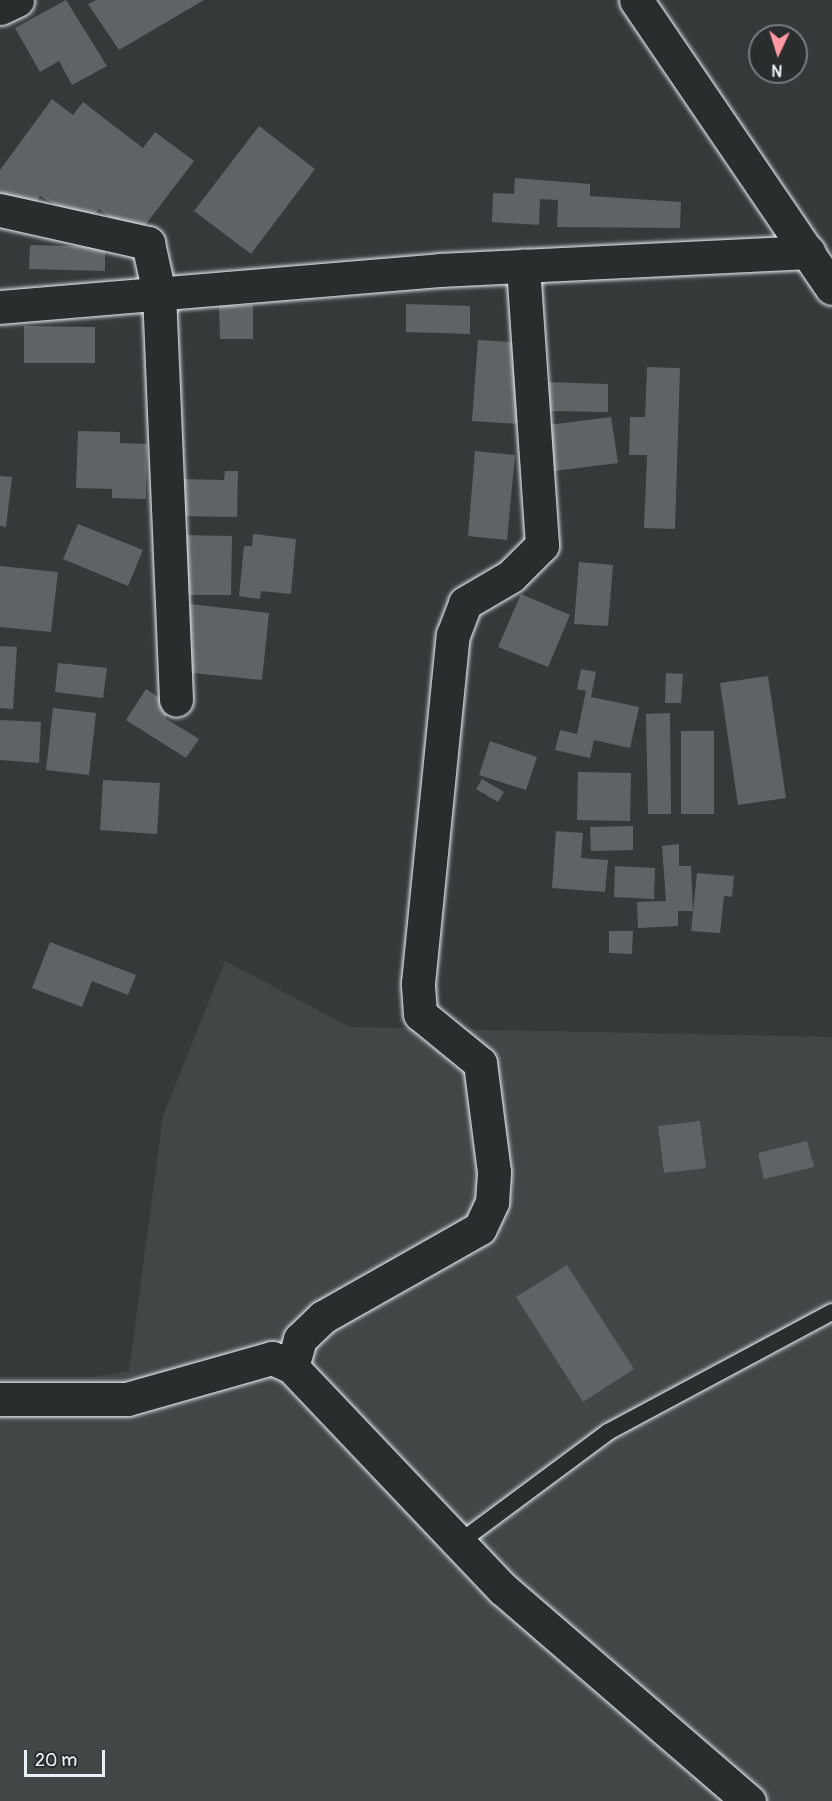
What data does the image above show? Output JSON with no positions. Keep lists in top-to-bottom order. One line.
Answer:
{"scale_bar":"20 m","north":"bottom"}
